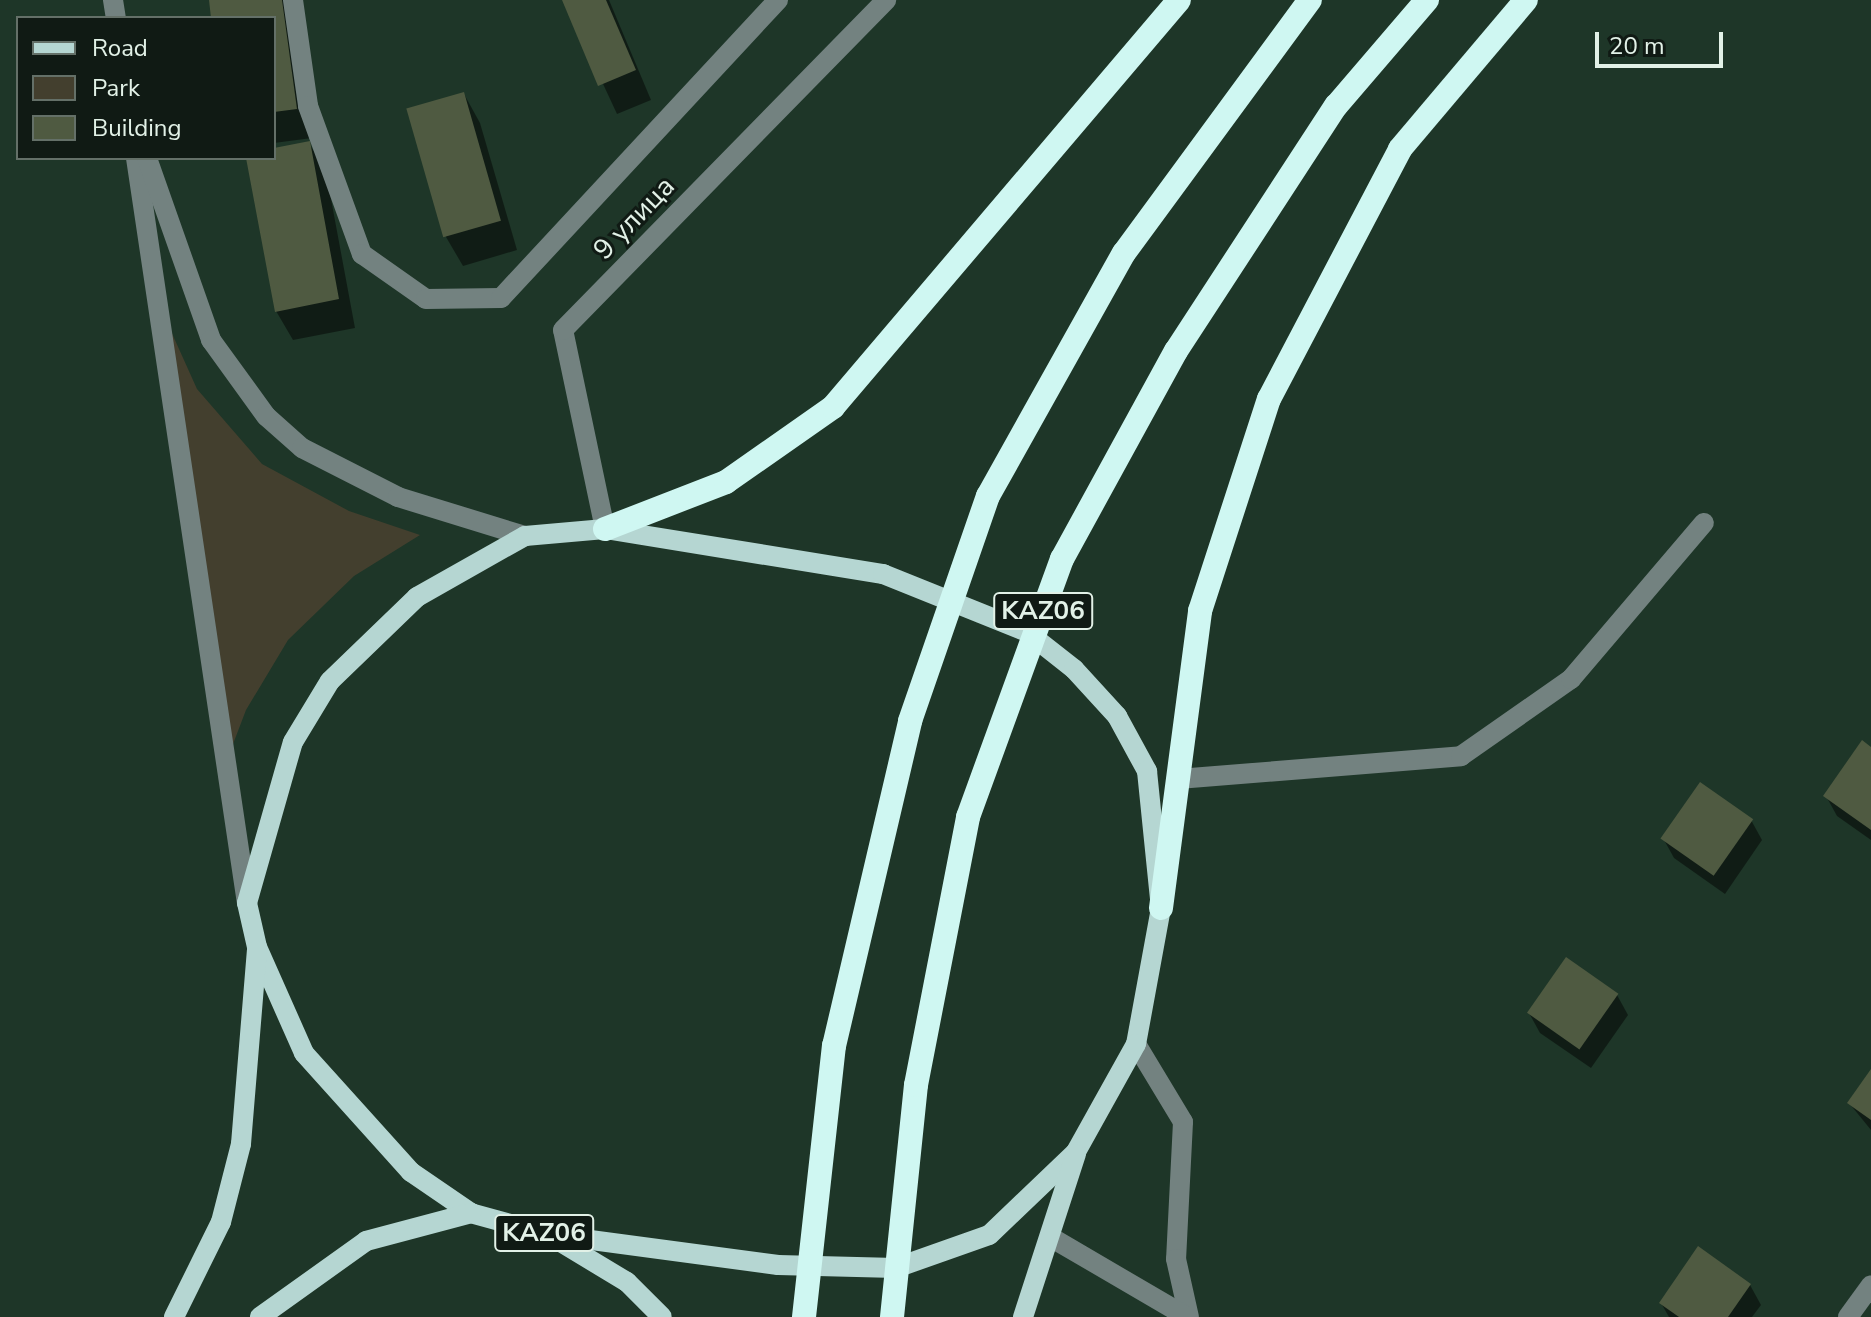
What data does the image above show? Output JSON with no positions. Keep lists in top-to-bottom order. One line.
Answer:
{"streets":{"highway":["KАZ06"],"street":["9 улица"]},"crossings":[["9 улица","KАZ06"]],"legend":["Road","Park","Building"],"scale_bar":"20 m"}
